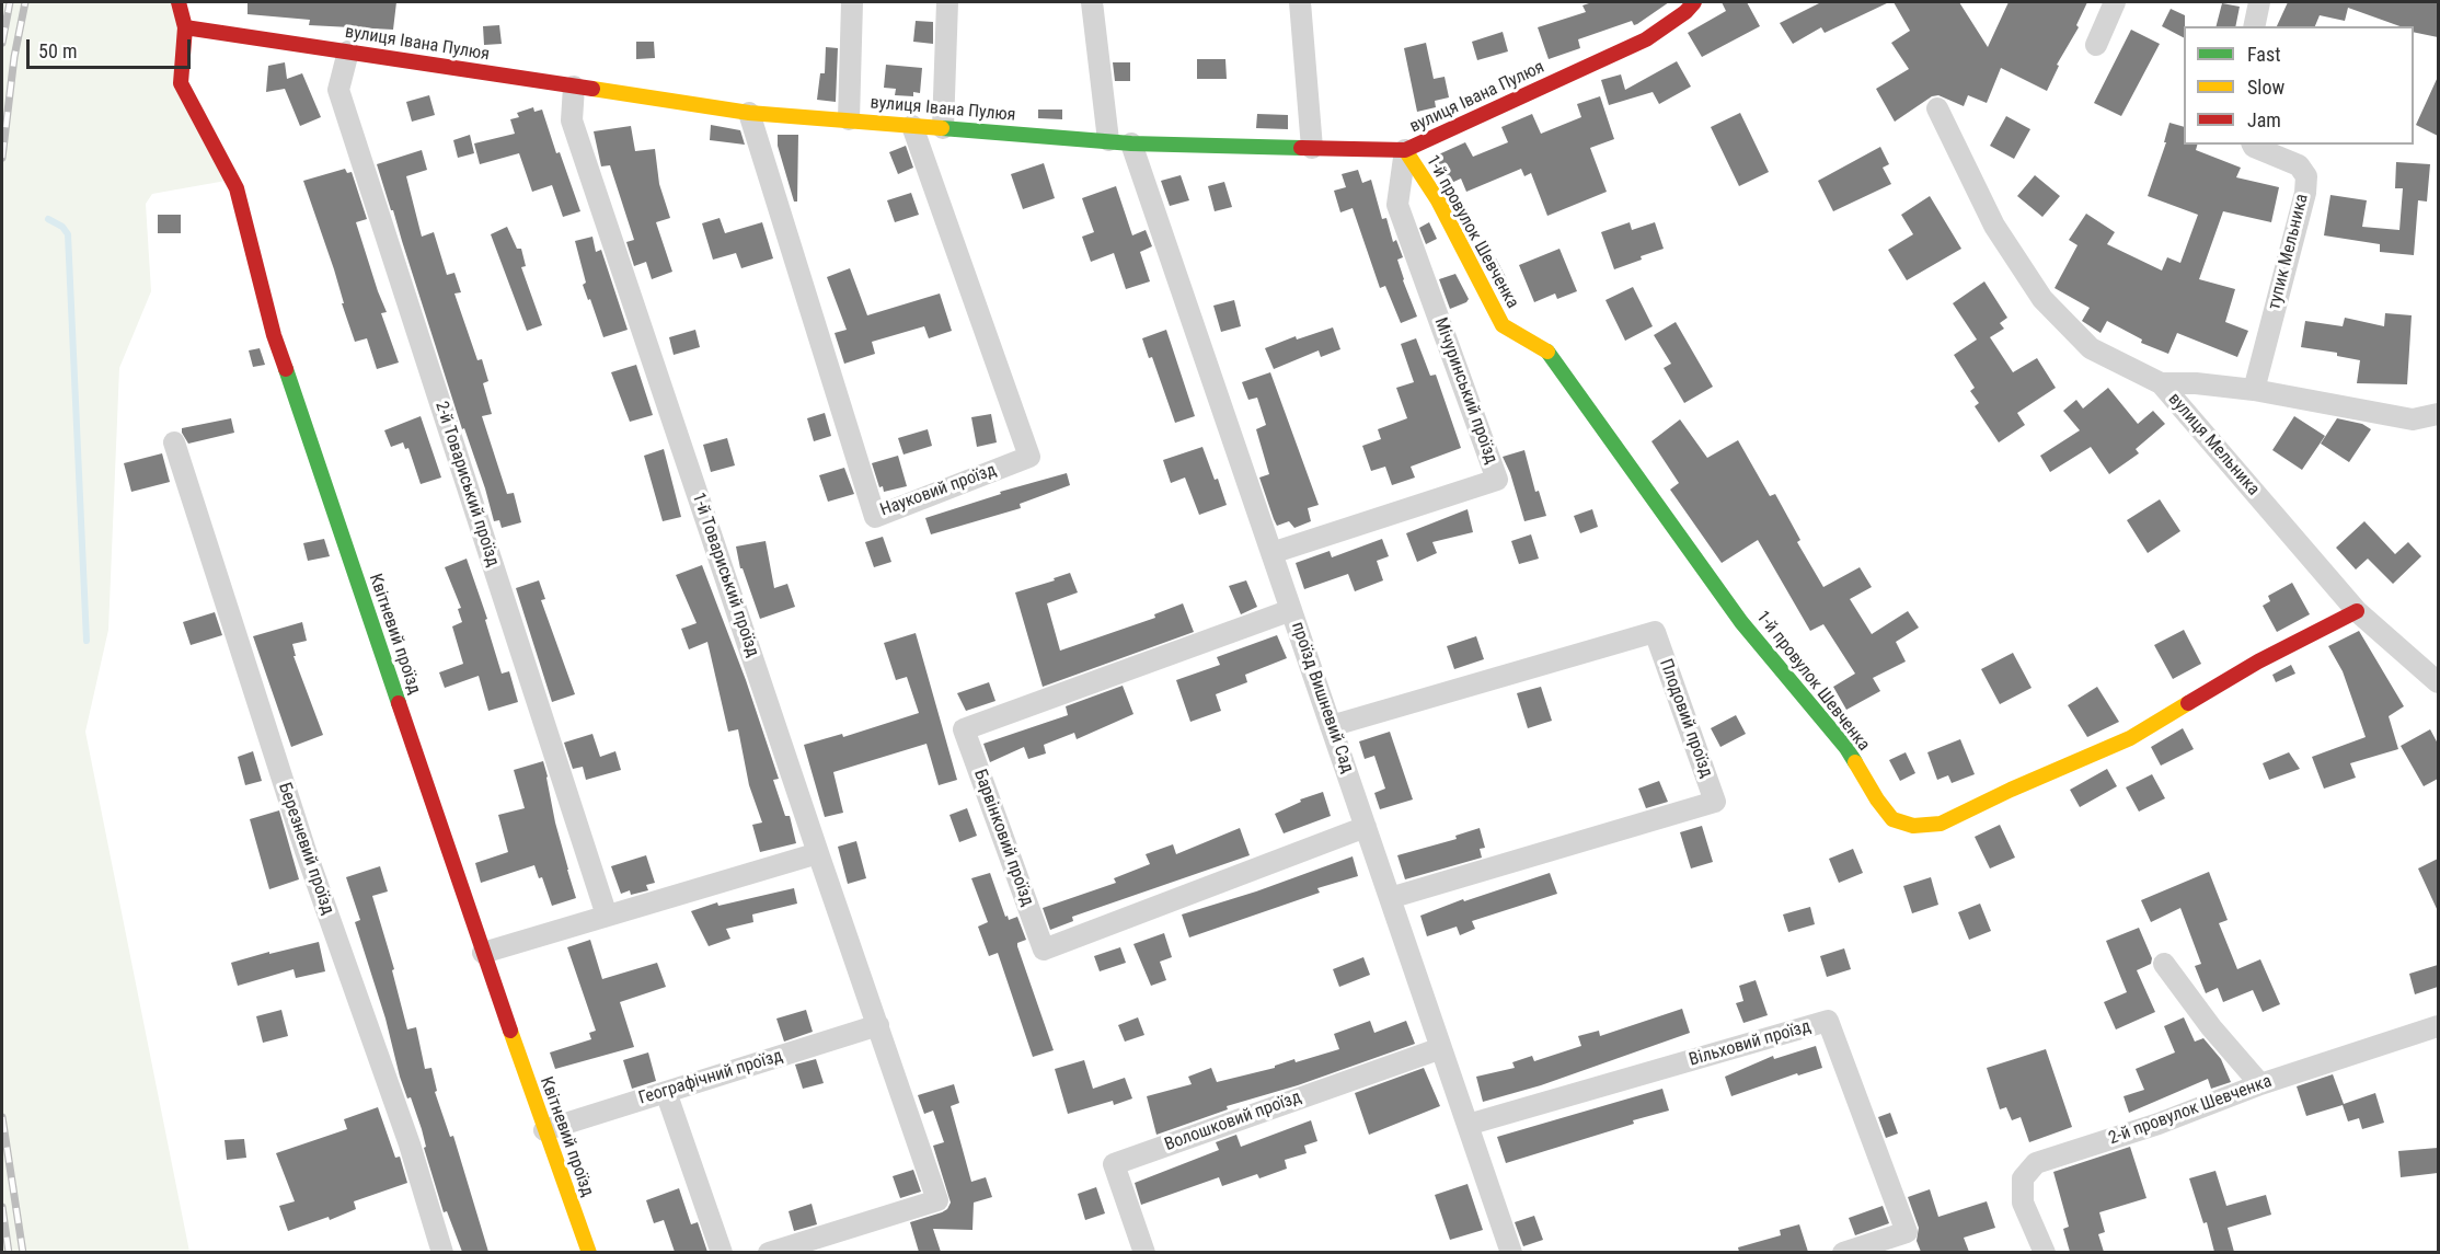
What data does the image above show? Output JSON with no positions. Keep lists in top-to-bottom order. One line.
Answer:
{"streets":{"street":["вулиця Івана Пулюя","1-й провулок Шевченка","тупик Мельника","Мічуринський проїзд","вулиця Мельника","2-й Товариський проїзд","Науковий проїзд","1-й Товариський проїзд","Квітневий проїзд","проїзд Вишневий Сад","Плодовий проїзд","Барвінковий проїзд","Березневий проїзд","Вільховий проїзд","Географічний проїзд","2-й провулок Шевченка","Волошковий проїзд"]},"crossings":[["вулиця Івана Пулюя","1-й провулок Шевченка"],["вулиця Івана Пулюя","Мічуринський проїзд"],["вулиця Івана Пулюя","2-й Товариський проїзд"],["вулиця Івана Пулюя","Науковий проїзд"],["вулиця Івана Пулюя","1-й Товариський проїзд"],["вулиця Івана Пулюя","Квітневий проїзд"],["вулиця Івана Пулюя","проїзд Вишневий Сад"],["1-й провулок Шевченка","Мічуринський проїзд"],["1-й провулок Шевченка","вулиця Мельника"],["Мічуринський проїзд","проїзд Вишневий Сад"],["Квітневий проїзд","Географічний проїзд"],["проїзд Вишневий Сад","Плодовий проїзд"],["проїзд Вишневий Сад","Барвінковий проїзд"],["проїзд Вишневий Сад","Вільховий проїзд"],["проїзд Вишневий Сад","Волошковий проїзд"]],"legend":["Fast","Slow","Jam"],"scale_bar":"50 m"}
